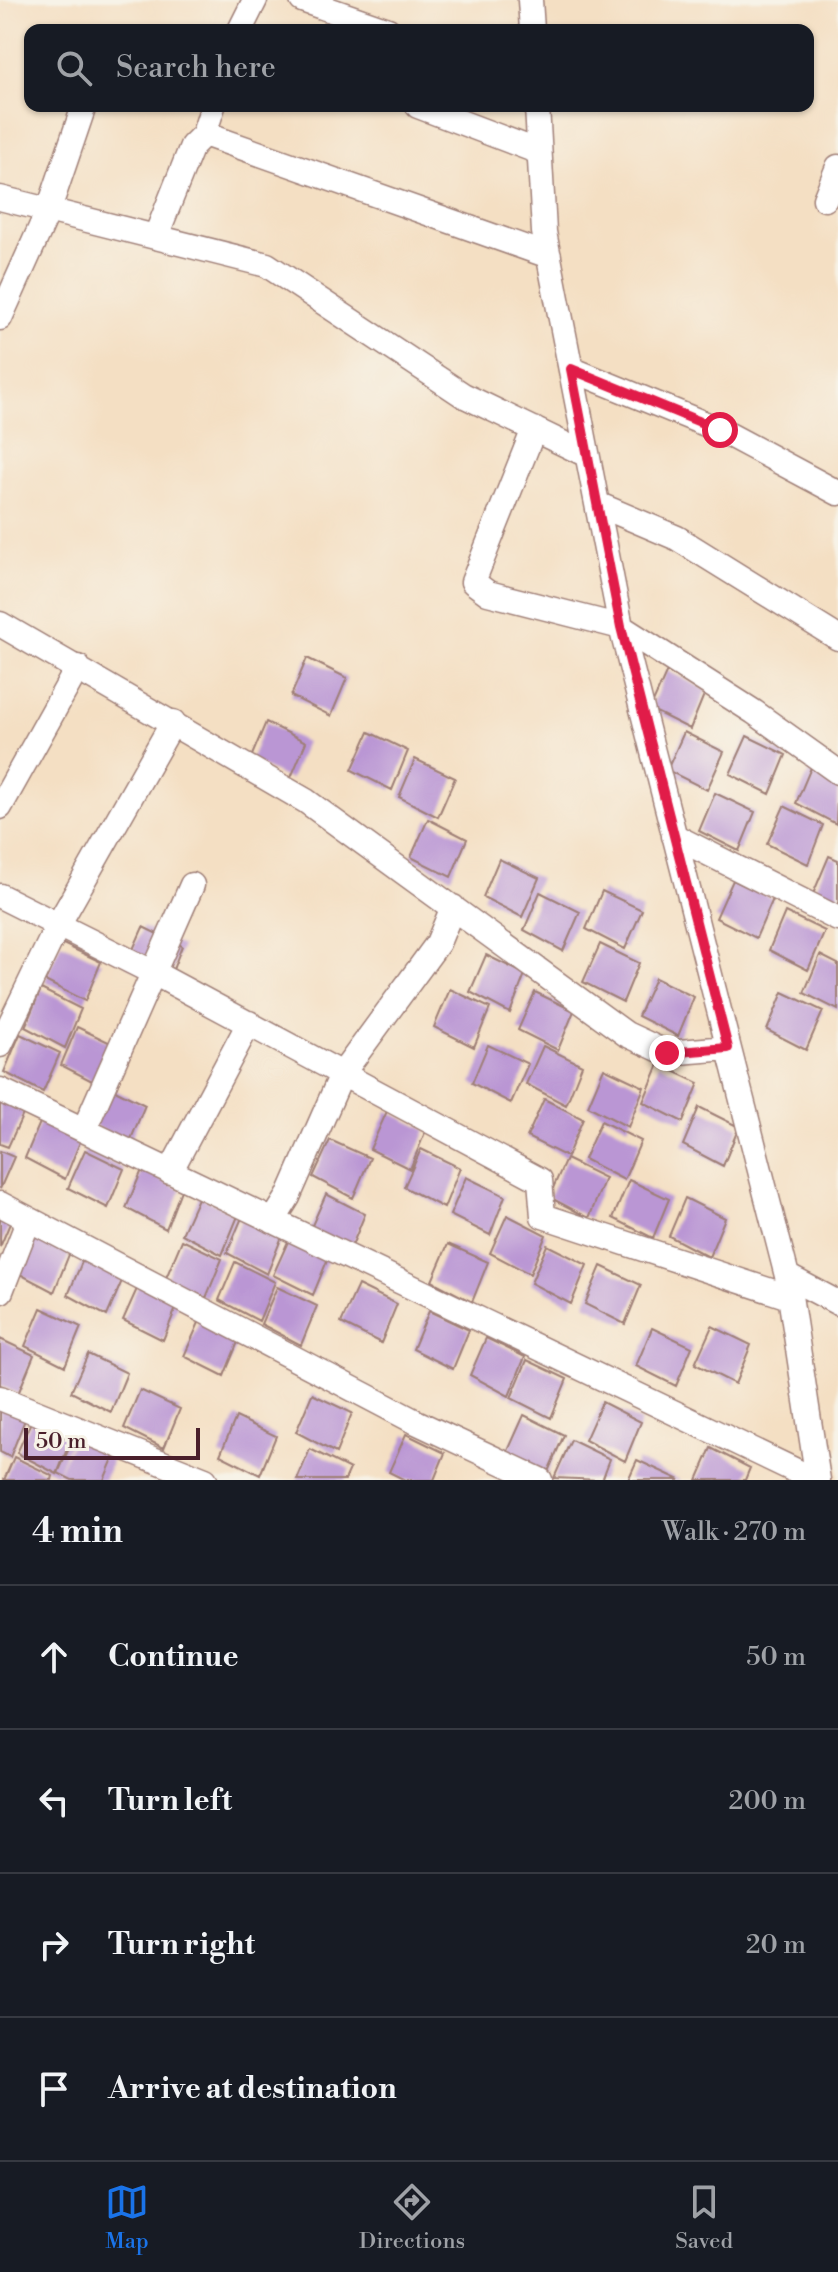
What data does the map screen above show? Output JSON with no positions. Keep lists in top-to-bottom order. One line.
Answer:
{"scale_bar":"50 m","page":{"search":"Search here","scale":"50 m","heading":["4 min","Walk · 270 m"],"list":[["Continue","50 m"],["Turn left","200 m"],["Turn right","20 m"],"Arrive at destination"],"nav":["Map","Directions","Saved"]}}
